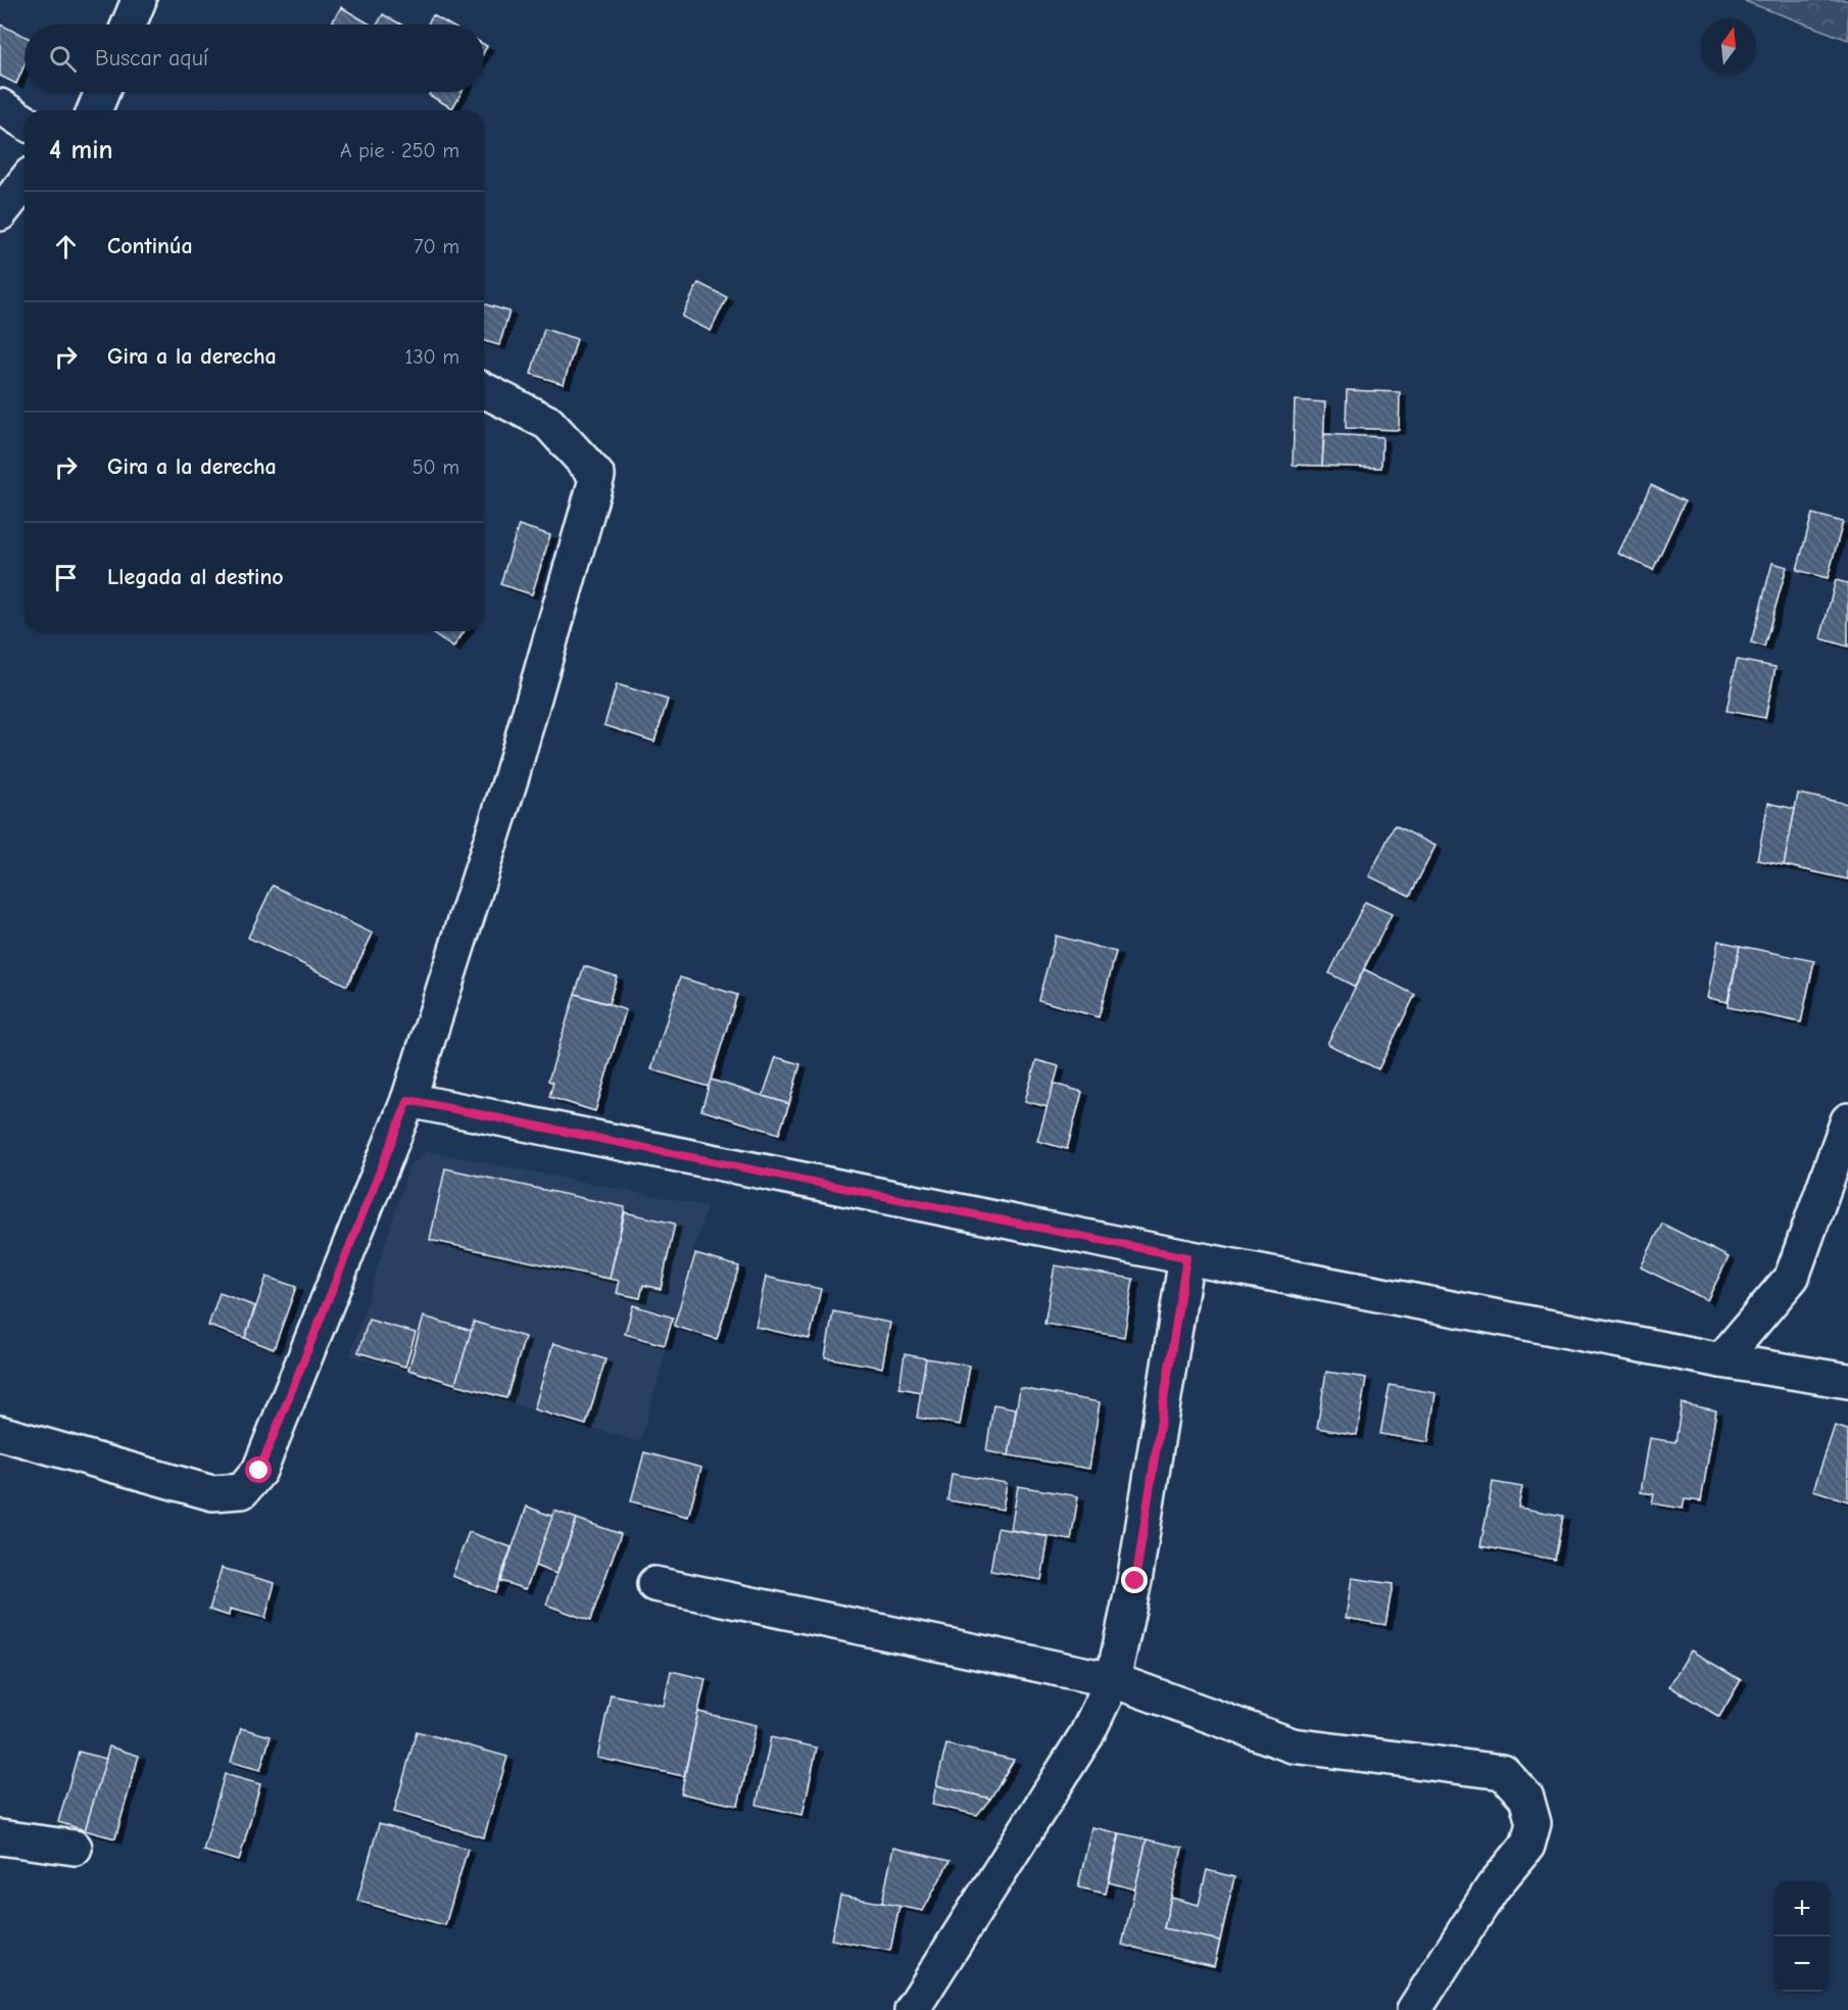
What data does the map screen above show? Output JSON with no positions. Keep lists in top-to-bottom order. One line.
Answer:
{"north":"top","page":{"search":"Buscar aquí","heading":["4 min","A pie · 250 m"],"list":[["Continúa","70 m"],["Gira a la derecha","130 m"],["Gira a la derecha","50 m"],"Llegada al destino"],"map_buttons":["+","−"]}}
